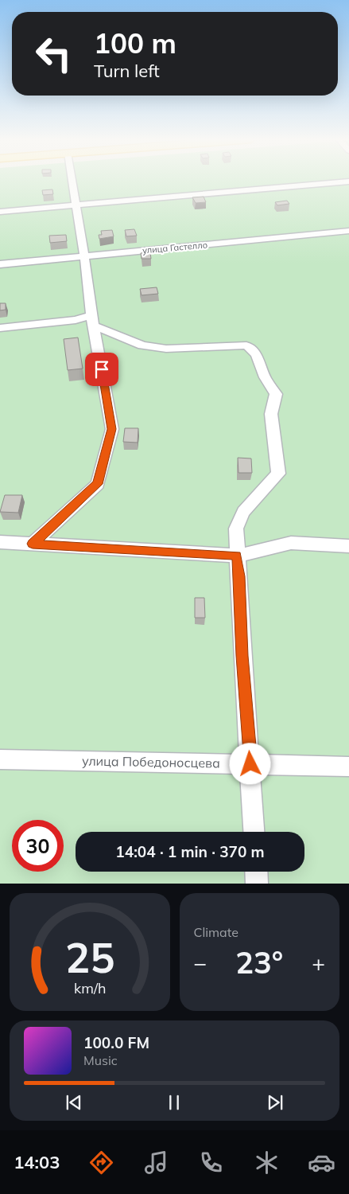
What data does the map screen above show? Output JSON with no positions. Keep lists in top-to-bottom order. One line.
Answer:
{"streets":{"street":["улица Гастелло","улица Победоносцева"]},"page":{"turn":["100 m","Turn left"],"limit":"30","trip":"14:04 · 1 min · 370 m","tile":"Climate","heat":["−","23°","+"],"song":["100.0 FM","Music"],"tabs":"14:03","gauge":["25","km/h"]}}
